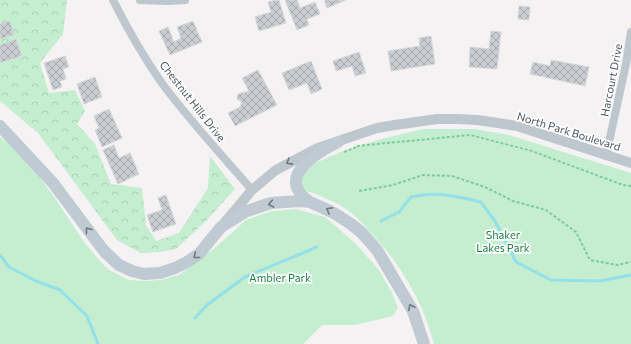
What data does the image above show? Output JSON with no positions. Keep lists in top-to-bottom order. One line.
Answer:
{"streets":{"street":["Harcourt Drive","Chestnut Hills Drive","North Park Boulevard"]},"crossings":[["Harcourt Drive","North Park Boulevard"],["Chestnut Hills Drive","North Park Boulevard"]],"parks":["Shaker Lakes Park","Ambler Park"]}
